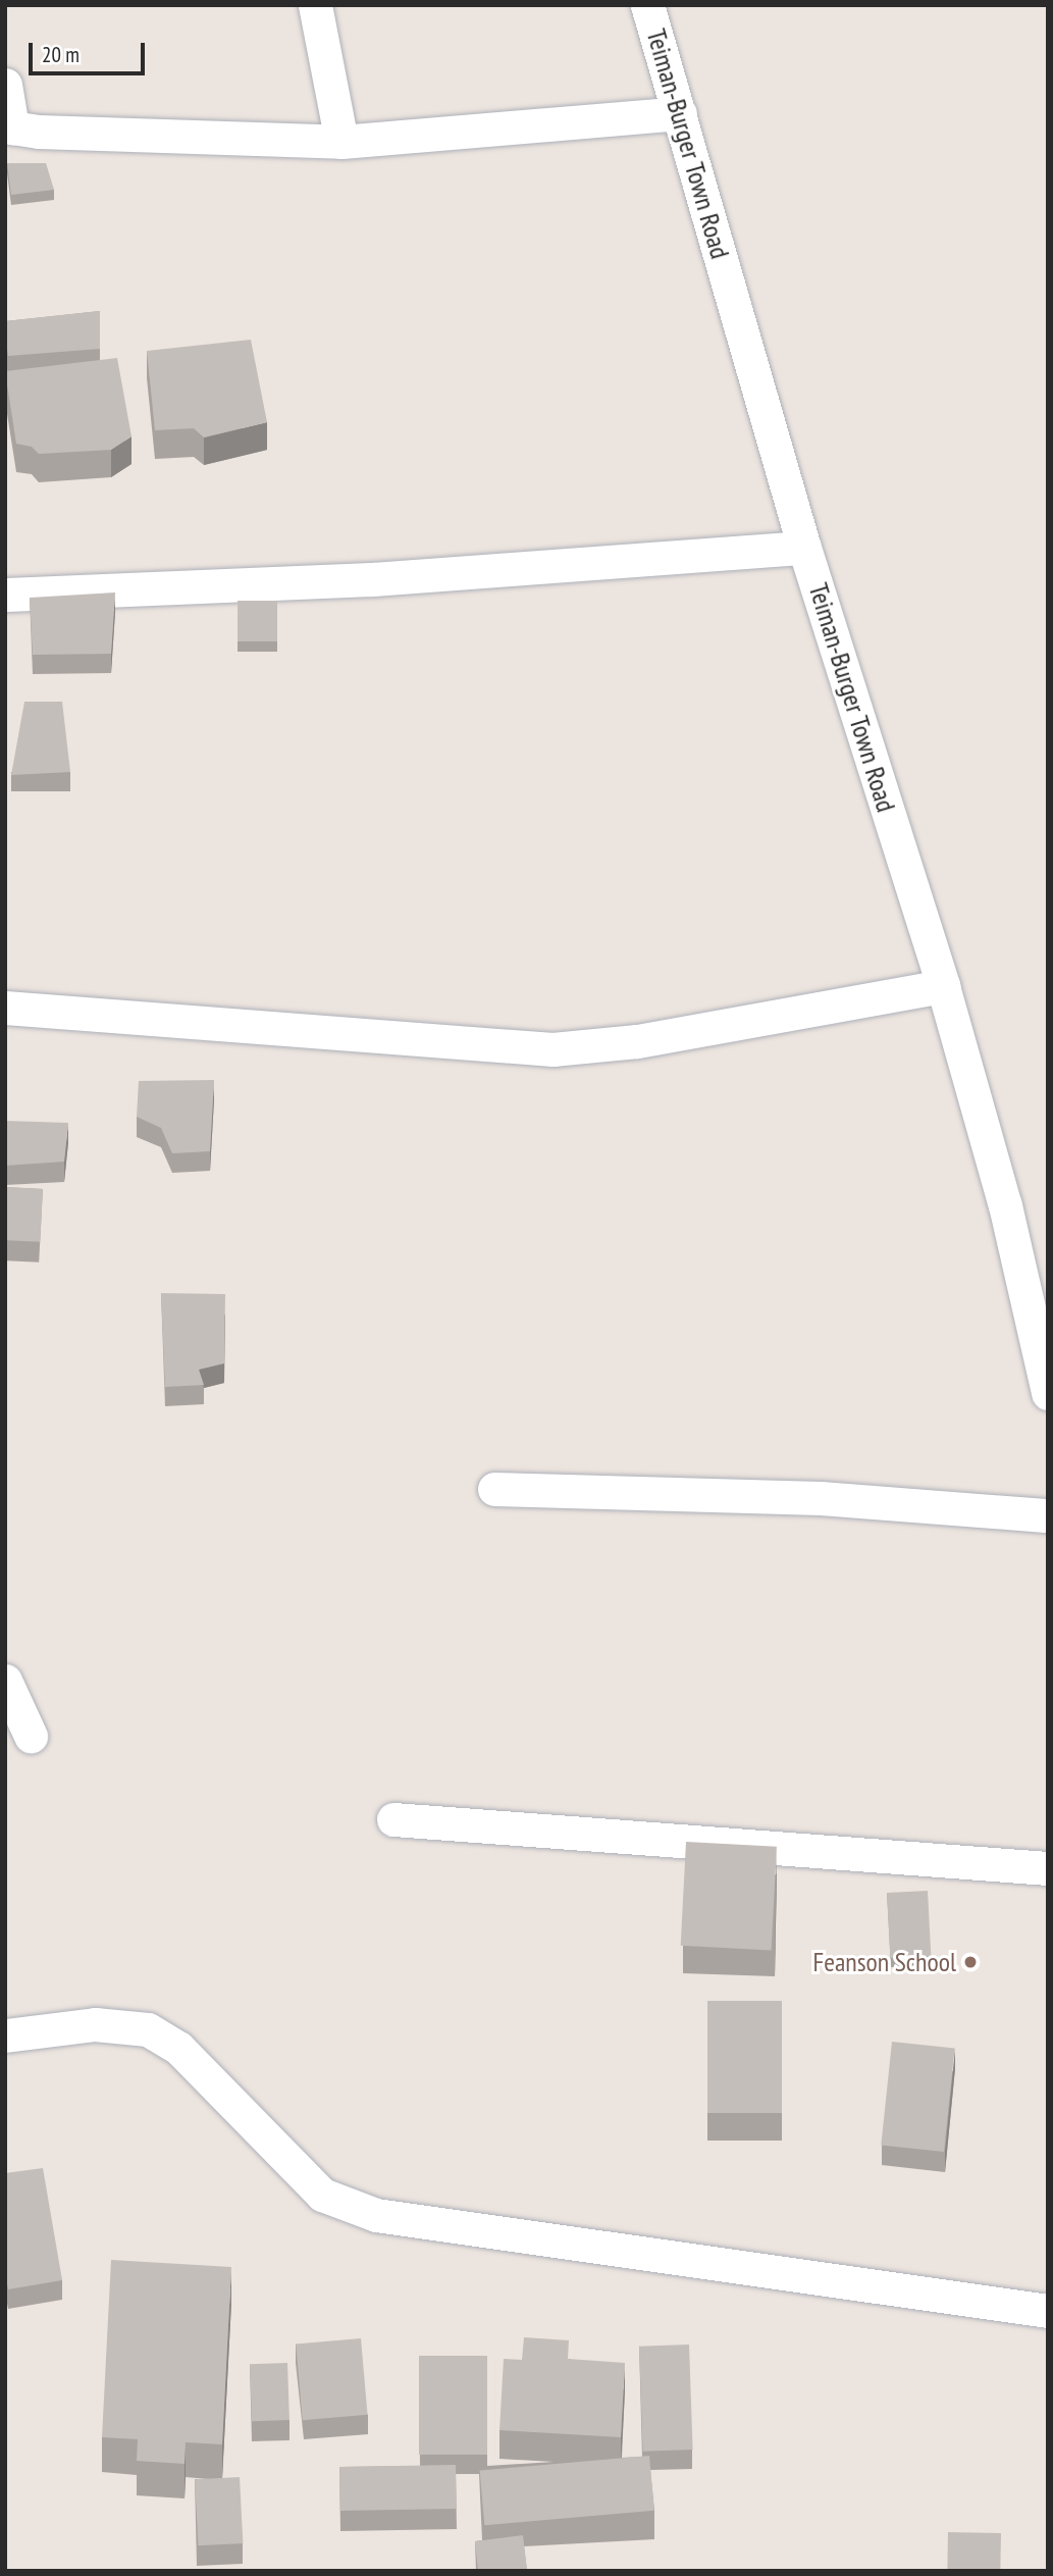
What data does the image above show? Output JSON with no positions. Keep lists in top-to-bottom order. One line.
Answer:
{"streets":{"street":["Teiman-Burger Town Road"]},"places":["Feanson School"],"scale_bar":"20 m"}
